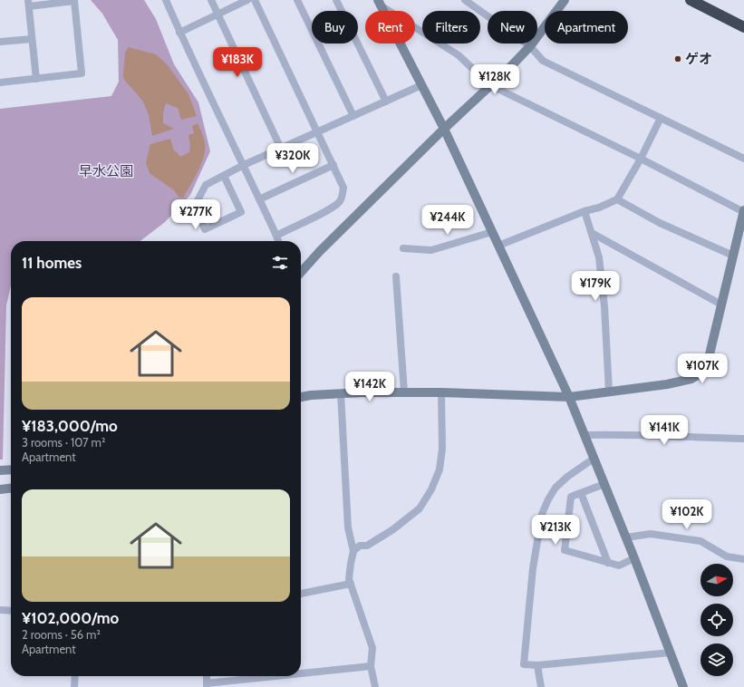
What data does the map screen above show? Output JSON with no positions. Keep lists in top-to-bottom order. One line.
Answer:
{"parks":["早水公園"],"places":["ゲオ"],"north":"right","page":{"chip":["Buy","Rent","Filters","New","Apartment"],"price":["¥183K","¥128K","¥320K","¥277K","¥244K","¥179K","¥107K","¥142K","¥141K","¥102K","¥213K"],"heading":"11 homes","list":[{"name":"¥183,000/mo","note":"3 rooms · 107 m² · Apartment"},{"name":"¥102,000/mo","note":"2 rooms · 56 m² · Apartment"}]}}
